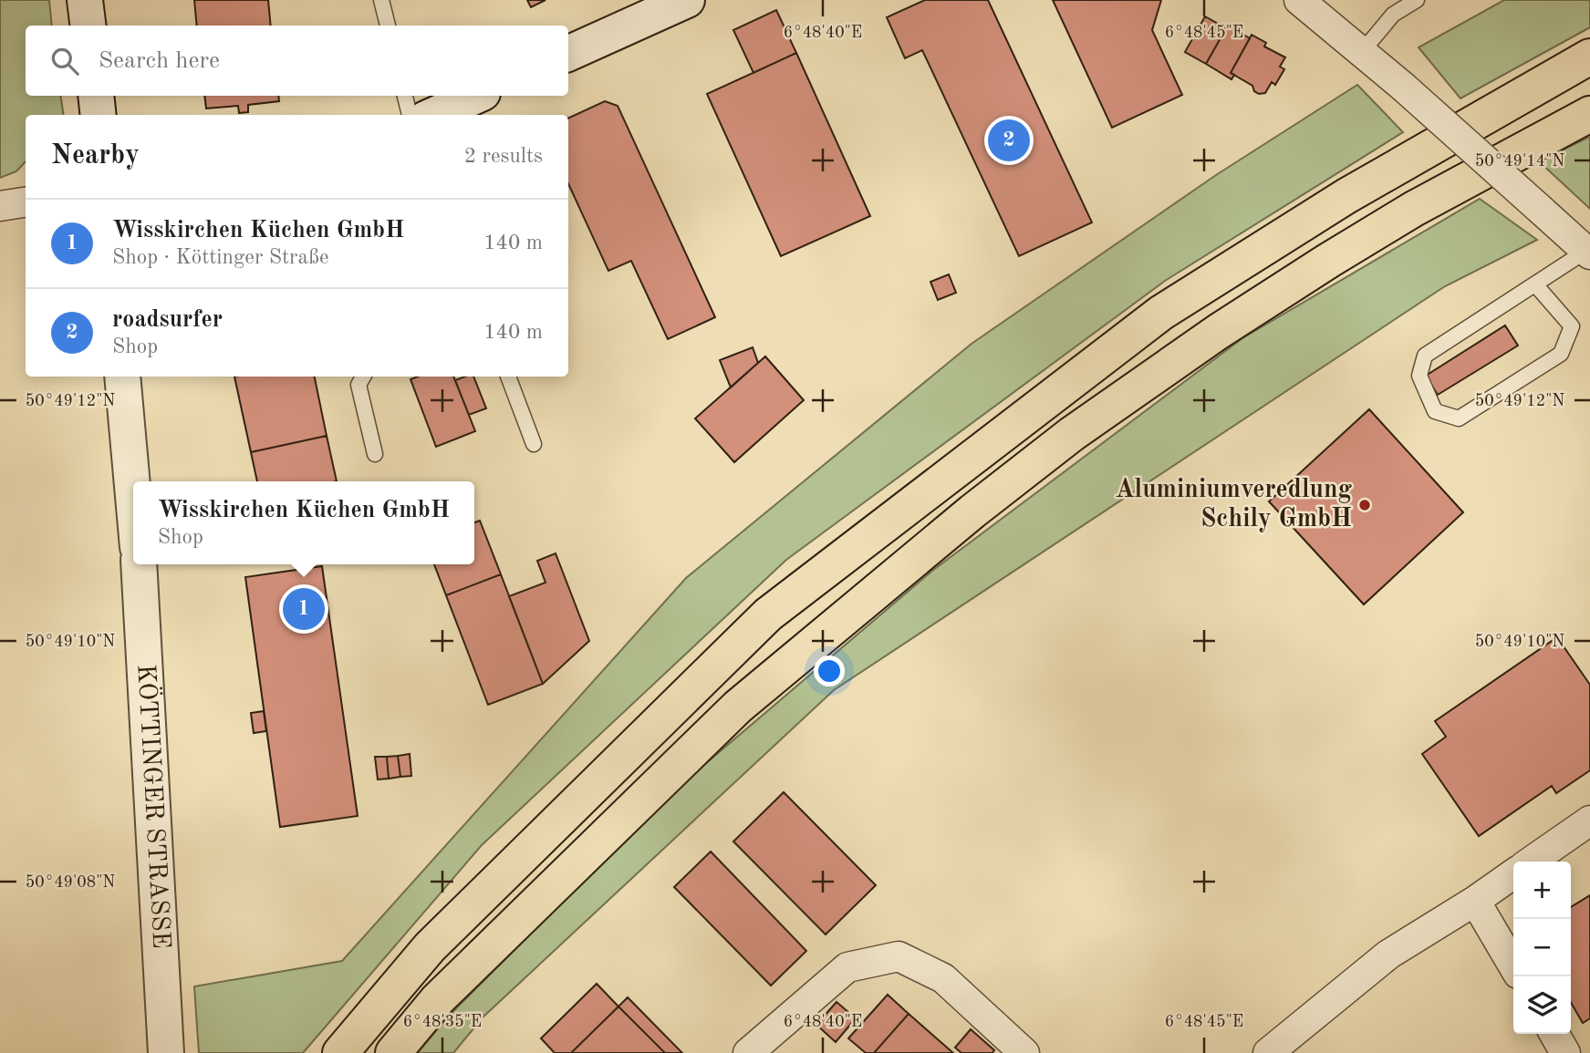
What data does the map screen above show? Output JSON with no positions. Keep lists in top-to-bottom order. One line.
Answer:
{"streets":{"street":["KÖTTINGER STRASSE"]},"places":["Aluminiumveredlung Schily GmbH"],"page":{"search":"Search here","heading":["Nearby","2 results"],"pins":["2","1"],"list":[{"mark":"1","name":"Wisskirchen Küchen GmbH","note":"Shop · Köttinger Straße","value":"140 m"},{"mark":"2","name":"roadsurfer","note":"Shop","value":"140 m"}],"popup":["Wisskirchen Küchen GmbH","Shop"],"map_buttons":["+","−"]},"coordinates":["6°48'40\"E","6°48'45\"E","50°49'14\"N","50°49'12\"N","50°49'10\"N","50°49'08\"N","6°48'35\"E"]}
